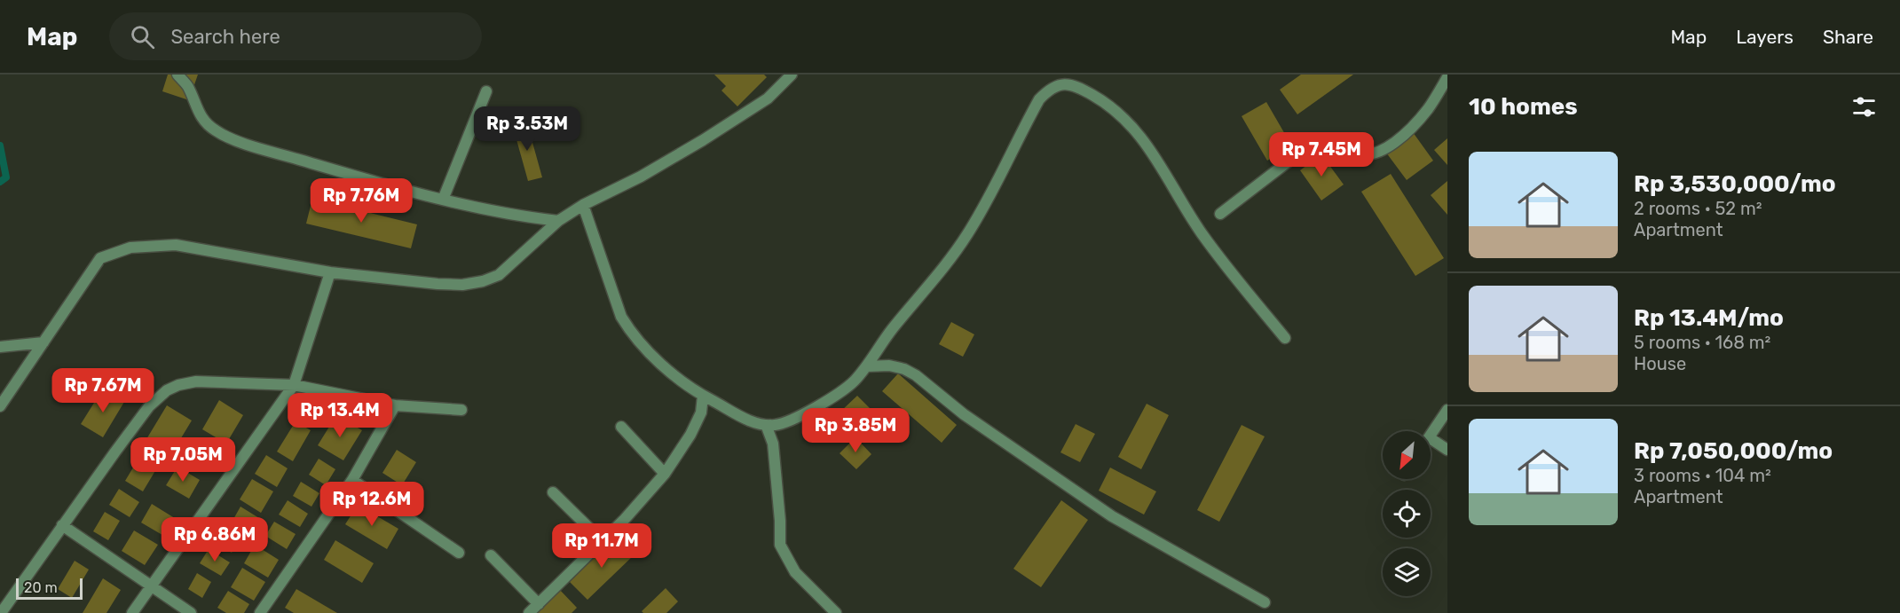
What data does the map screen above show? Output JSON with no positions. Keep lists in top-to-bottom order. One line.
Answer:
{"scale_bar":"20 m","north":"bottom left","page":{"header":"Map","search":"Search here","nav":["Map","Layers","Share"],"heading":"10 homes","price":["Rp 3.53M","Rp 7.45M","Rp 7.76M","Rp 7.67M","Rp 13.4M","Rp 3.85M","Rp 7.05M","Rp 12.6M","Rp 6.86M","Rp 11.7M"],"list":[{"name":"Rp 3,530,000/mo","note":"2 rooms · 52 m² · Apartment"},{"name":"Rp 13.4M/mo","note":"5 rooms · 168 m² · House"},{"name":"Rp 7,050,000/mo","note":"3 rooms · 104 m² · Apartment"}],"scale":"20 m"}}
